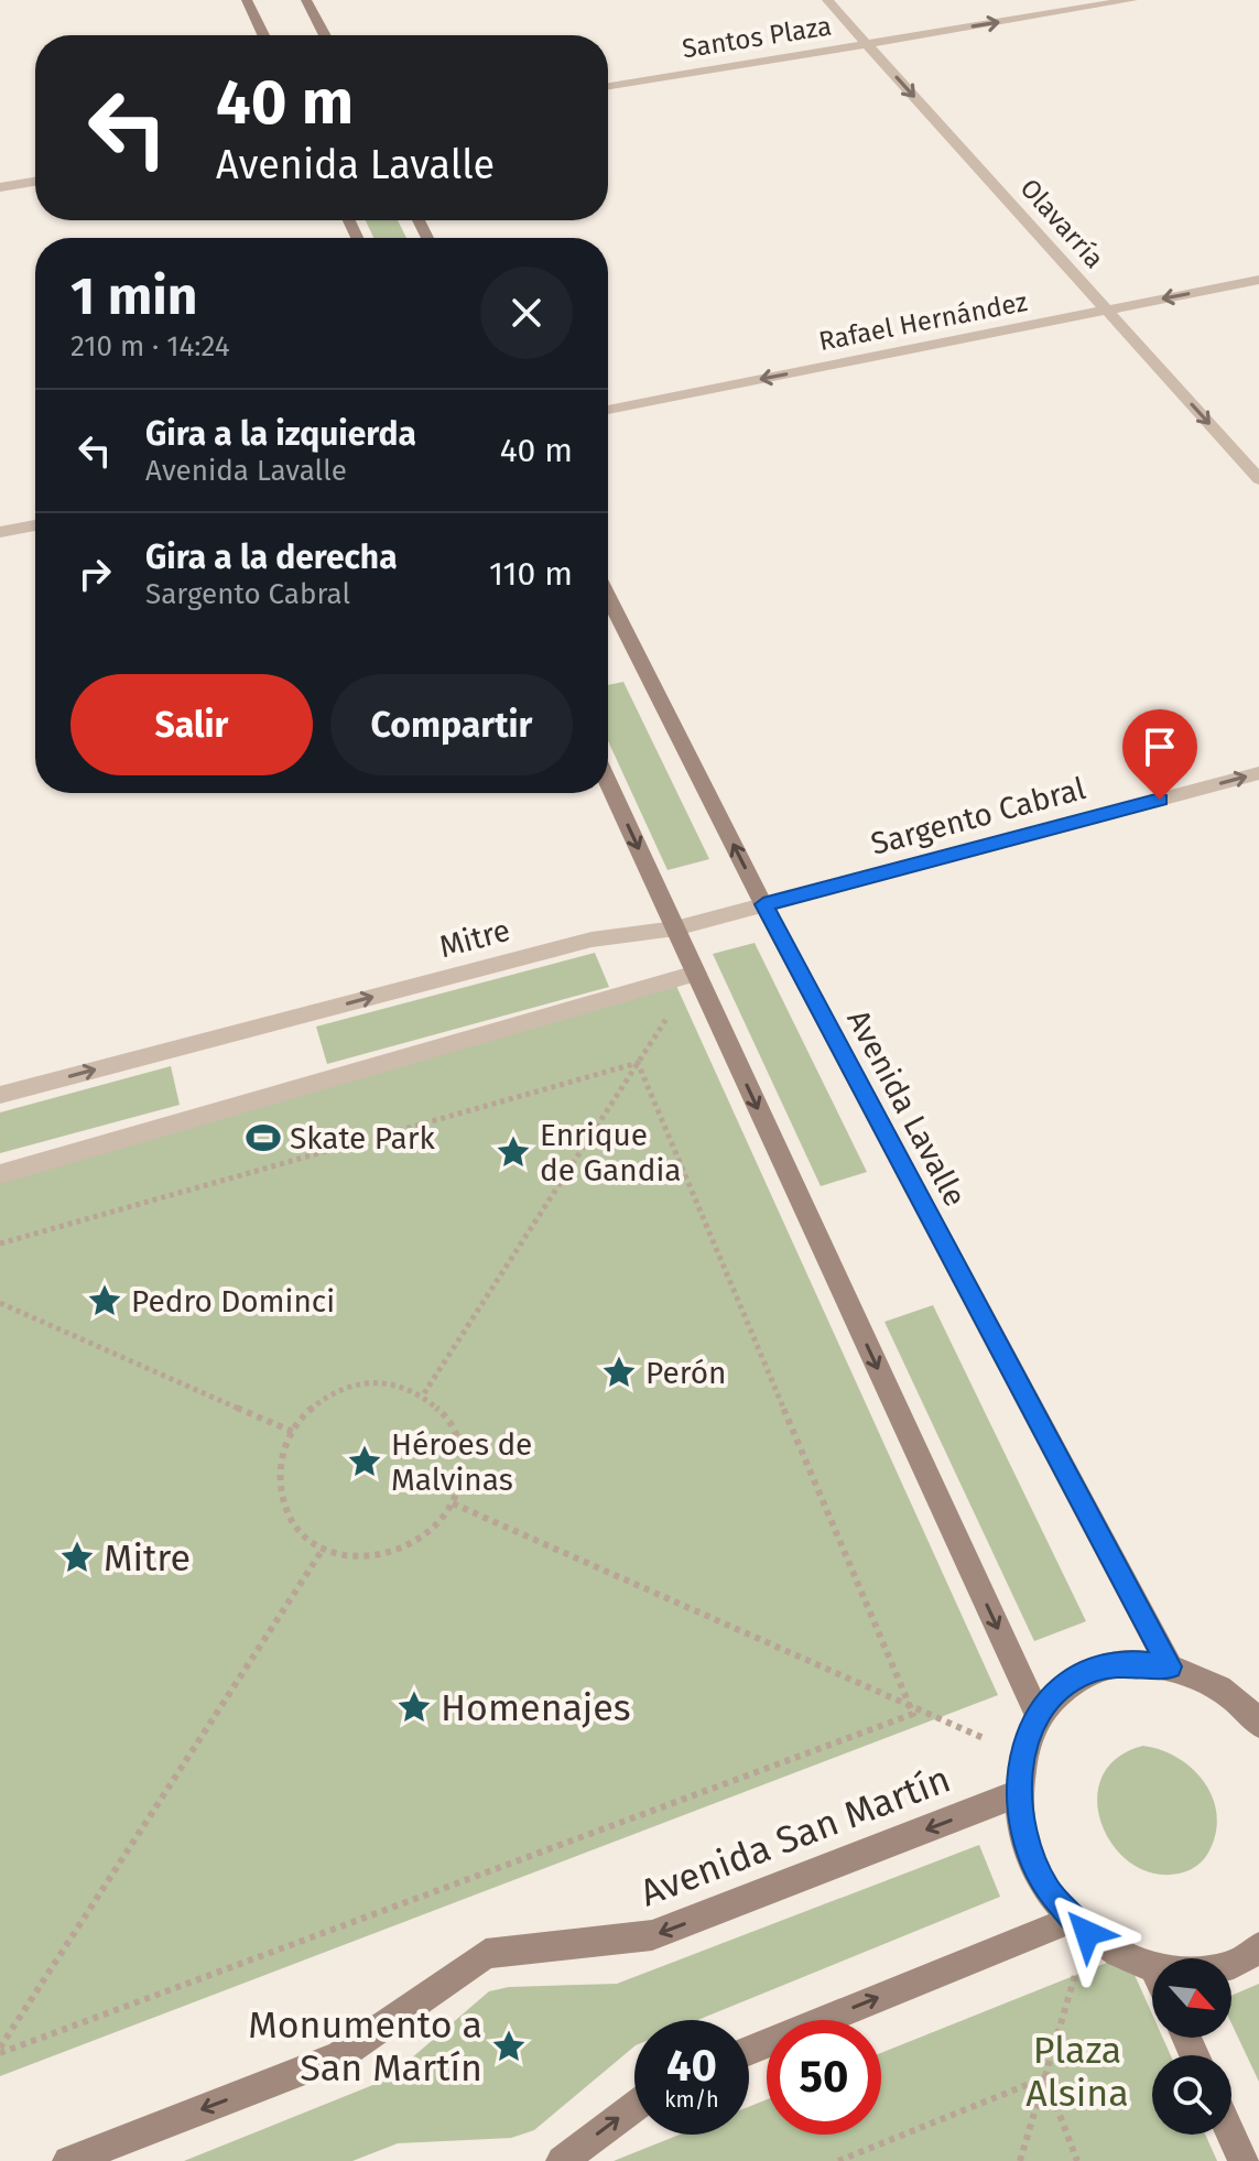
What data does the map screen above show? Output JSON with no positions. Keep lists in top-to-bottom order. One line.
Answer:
{"streets":{"main road":["Avenida Lavalle","Avenida San Martín"],"street":["Santos Plaza","Olavarría","Rafael Hernández","Sargento Cabral","Mitre"]},"crossings":[["Santos Plaza","Olavarría"],["Olavarría","Rafael Hernández"],["Sargento Cabral","Mitre"],["Sargento Cabral","Avenida Lavalle"],["Mitre","Avenida Lavalle"]],"one_way":["Santos Plaza","Olavarría","Rafael Hernández","Sargento Cabral"],"parks":["Plaza Alsina"],"places":{"sports":["Skate Park"],"place":["Enrique de Gandia","Pedro Dominci","Perón","Héroes de Malvinas","Mitre","Homenajes","Monumento a San Martín"]},"north":"bottom right","page":{"turn":["40 m","Avenida Lavalle"],"heading":["1 min","210 m · 14:24"],"list":[{"name":"Gira a la izquierda","note":"Avenida Lavalle","value":"40 m"},{"name":"Gira a la derecha","note":"Sargento Cabral","value":"110 m"}],"buttons":["Salir","Compartir"],"speed":"40 km/h","limit":"50"}}
